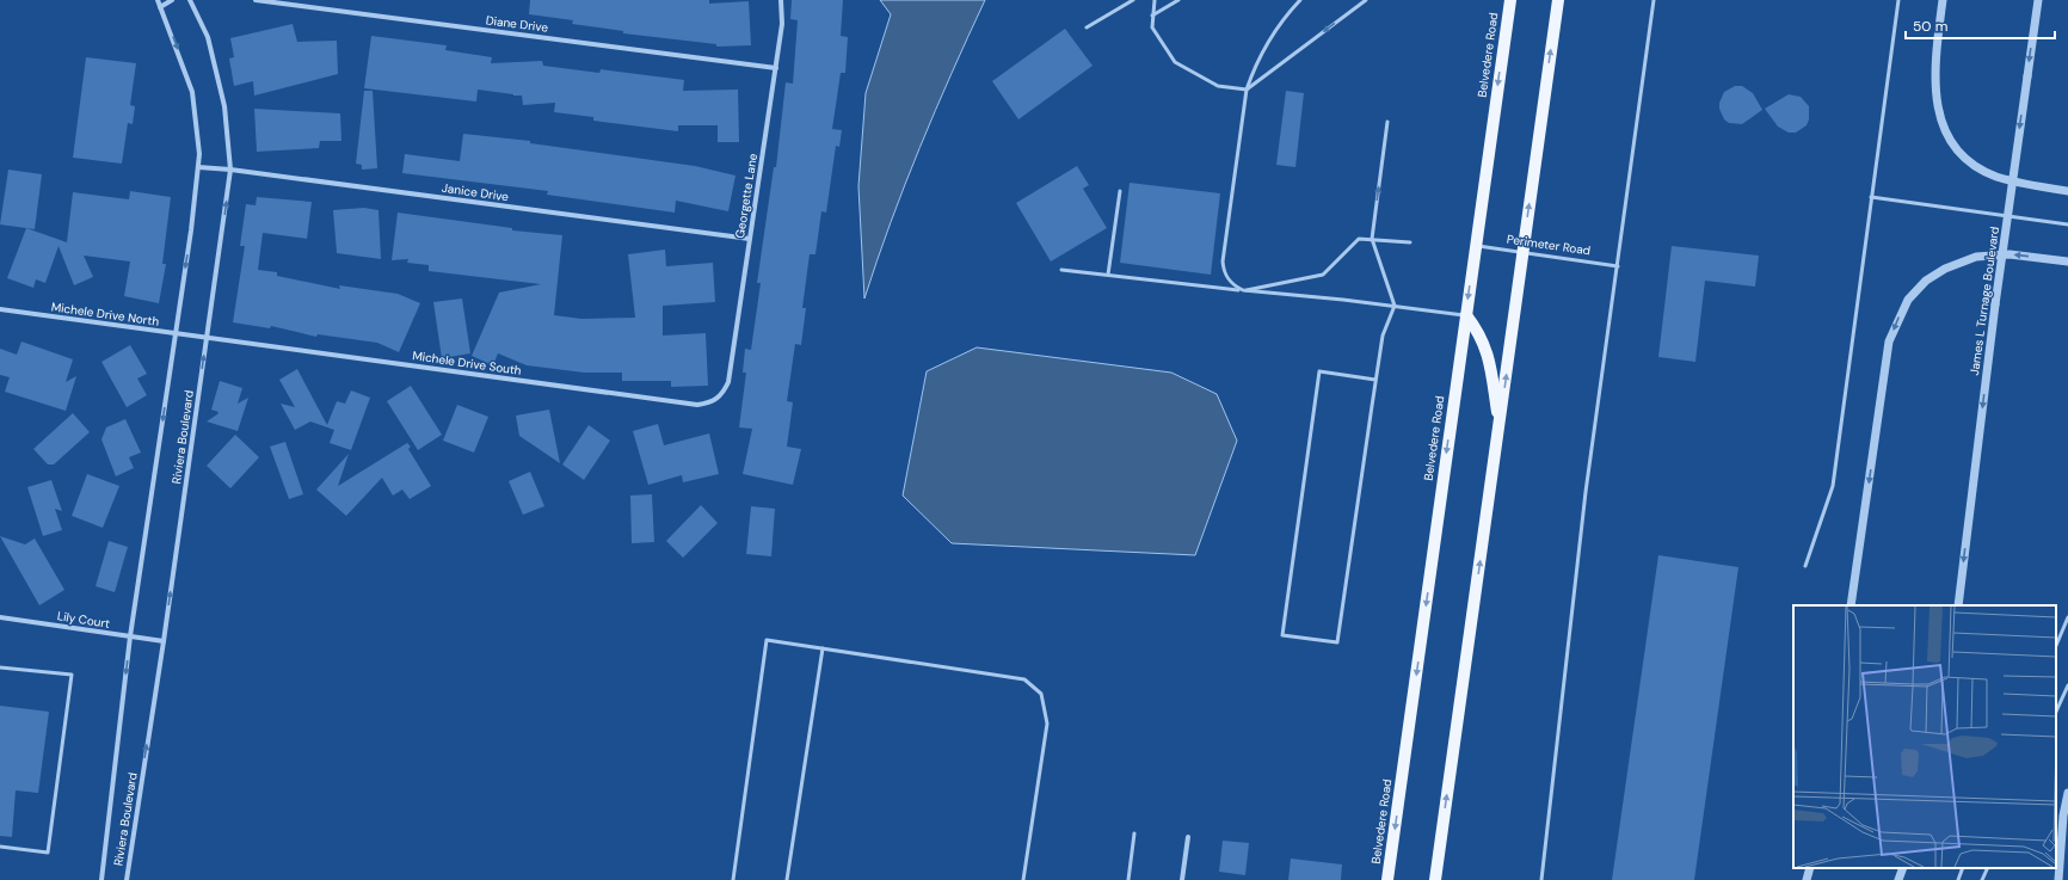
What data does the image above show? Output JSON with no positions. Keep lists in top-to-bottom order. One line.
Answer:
{"streets":{"main road":["Belvedere Road"],"street":["Diane Drive","Janice Drive","Georgette Lane","James L Turnage Boulevard","Michele Drive North","Michele Drive South","Riviera Boulevard","Lily Court"],"lane":["Perimeter Road"]},"crossings":[["Diane Drive","Georgette Lane"],["Belvedere Road","Perimeter Road"],["Janice Drive","Georgette Lane"],["Janice Drive","Riviera Boulevard"],["Georgette Lane","Michele Drive South"],["Michele Drive North","Michele Drive South"],["Michele Drive North","Riviera Boulevard"],["Michele Drive South","Riviera Boulevard"],["Riviera Boulevard","Lily Court"]],"one_way":["James L Turnage Boulevard"],"scale_bar":"50 m"}
